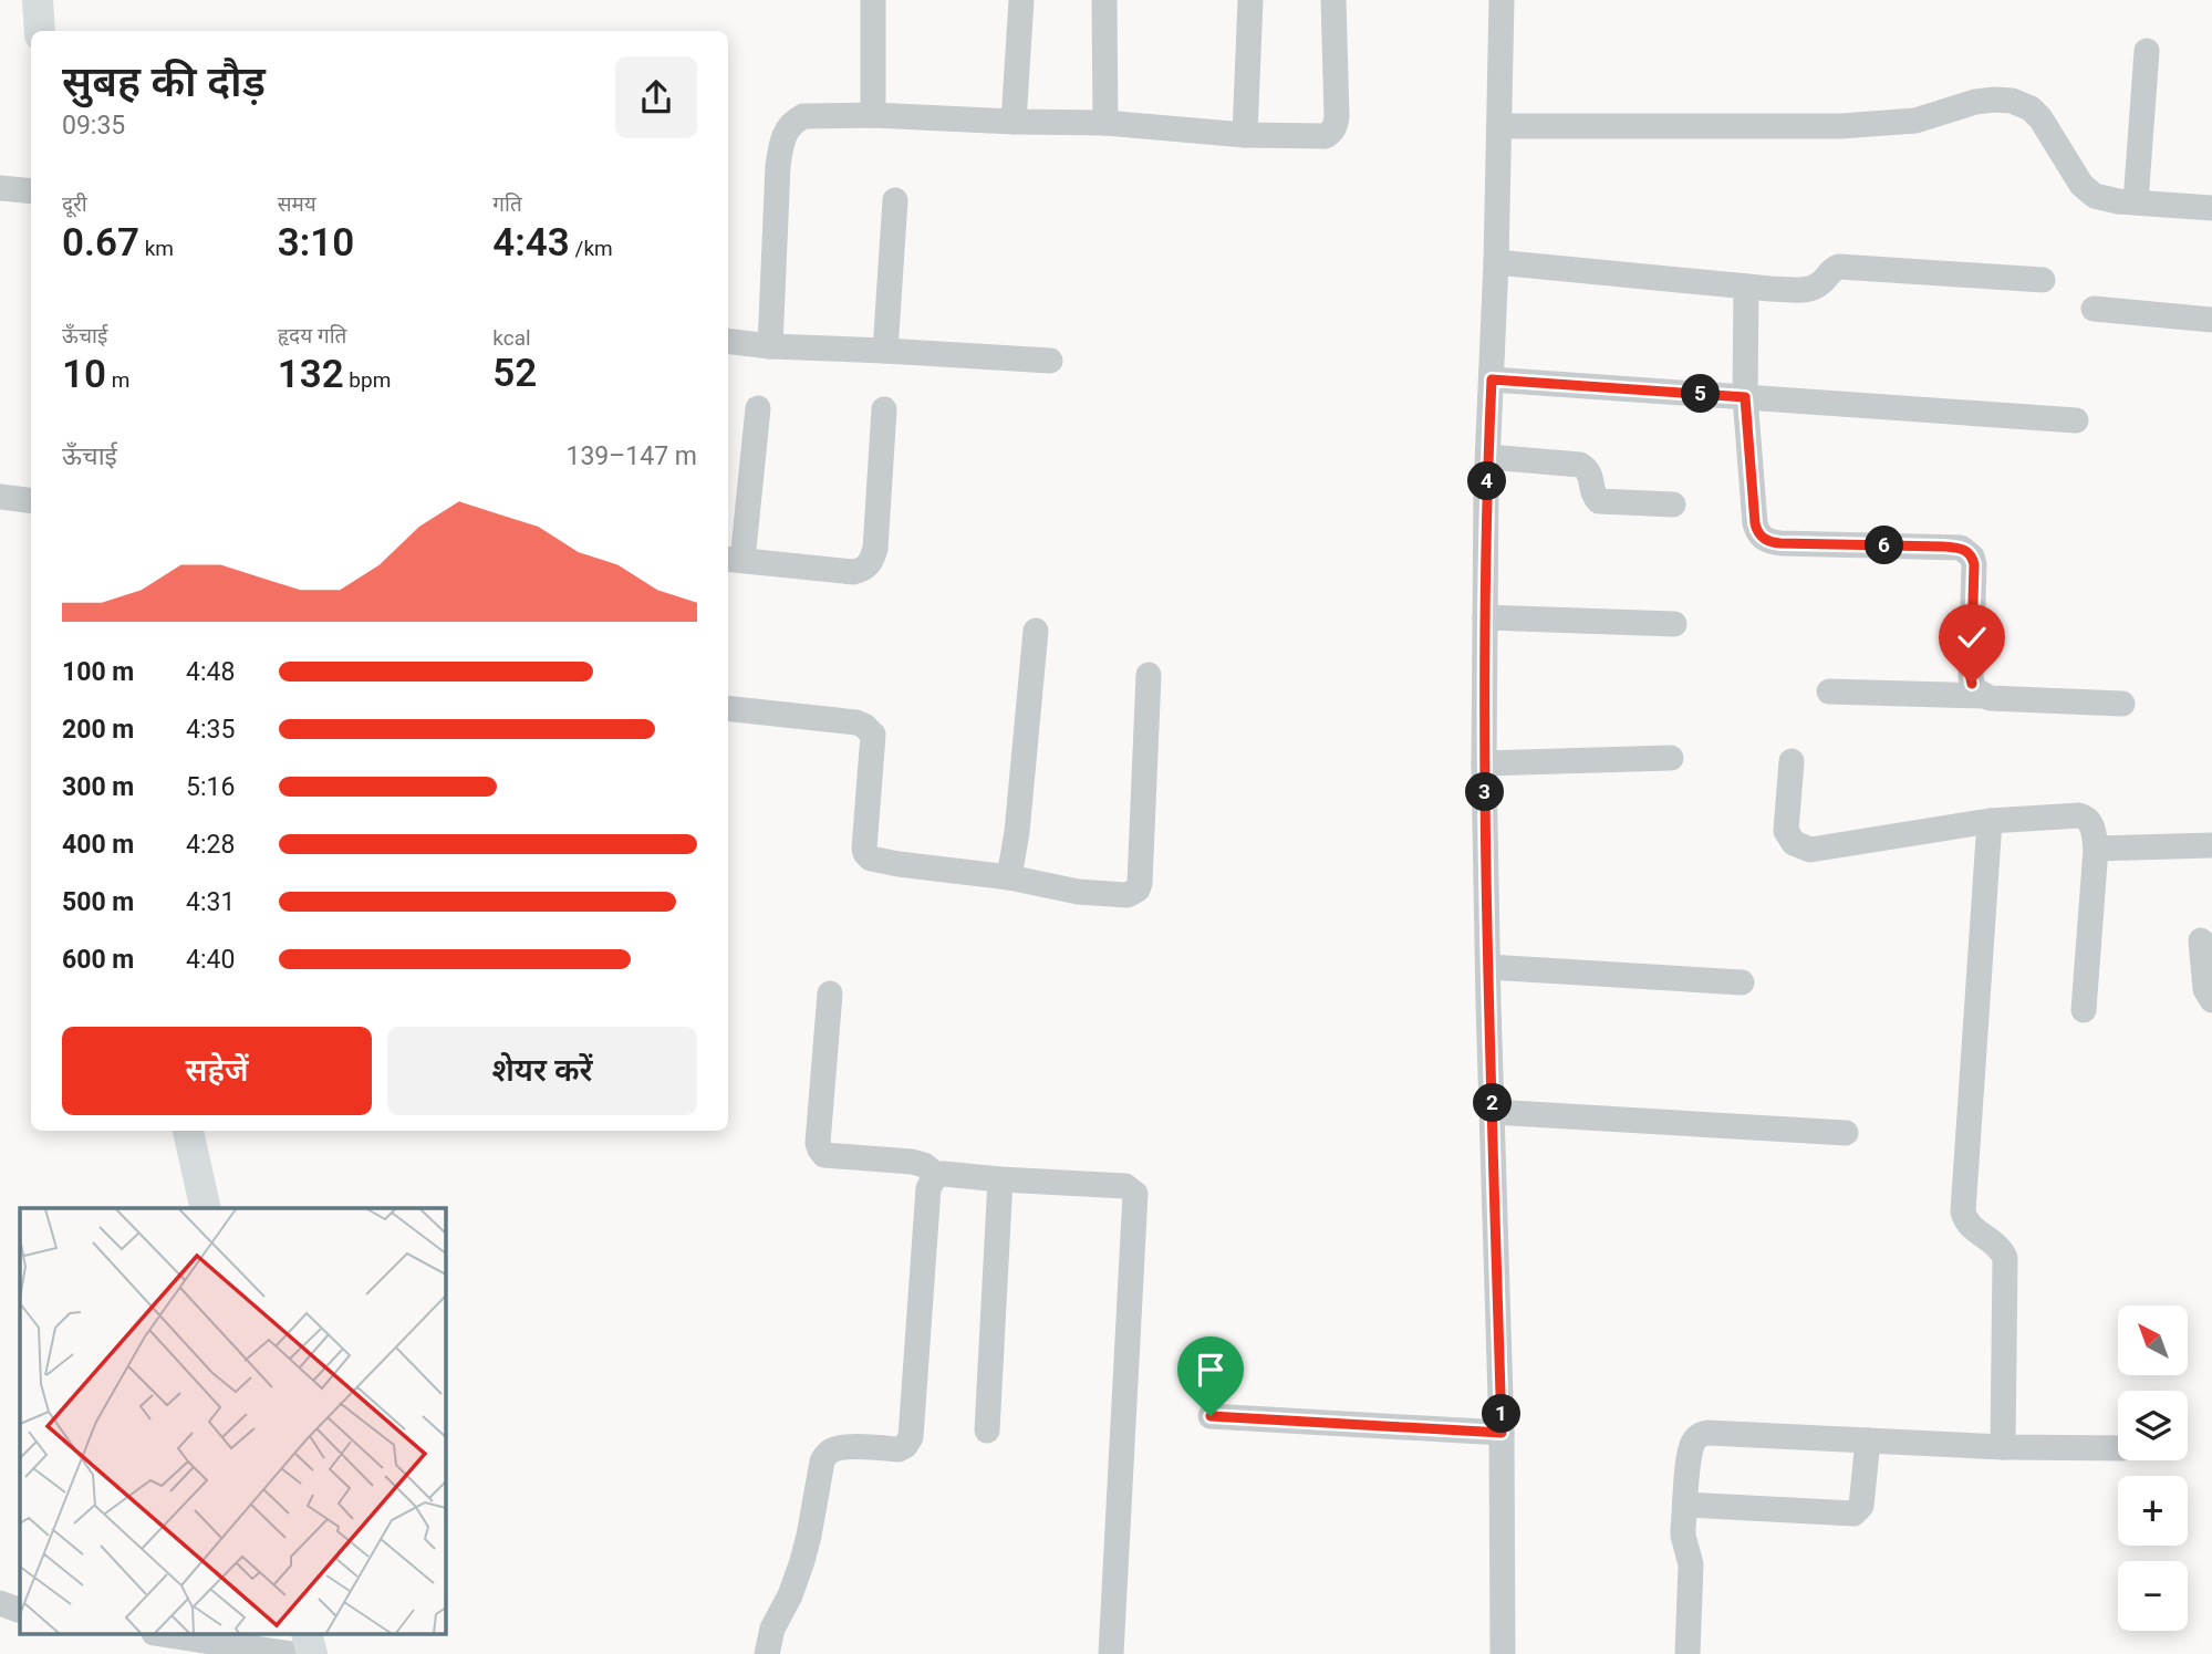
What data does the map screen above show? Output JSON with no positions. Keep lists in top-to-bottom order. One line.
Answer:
{"north":"top left","page":{"heading":["सुबह की दौड़","09:35"],"stats":[["दूरी","0.67 km"],["समय","3:10"],["गति","4:43 /km"],["ऊँचाई","10 m"],["हृदय गति","132 bpm"],["kcal","52"]],"pins":["5","4","6","3","2","1"],"chart":["ऊँचाई","139–147 m"],"list":[{"name":"100 m","note":"4:48"},{"name":"200 m","note":"4:35"},{"name":"300 m","note":"5:16"},{"name":"400 m","note":"4:28"},{"name":"500 m","note":"4:31"},{"name":"600 m","note":"4:40"}],"buttons":["सहेजें","शेयर करें"],"map_buttons":["+","−"]}}
